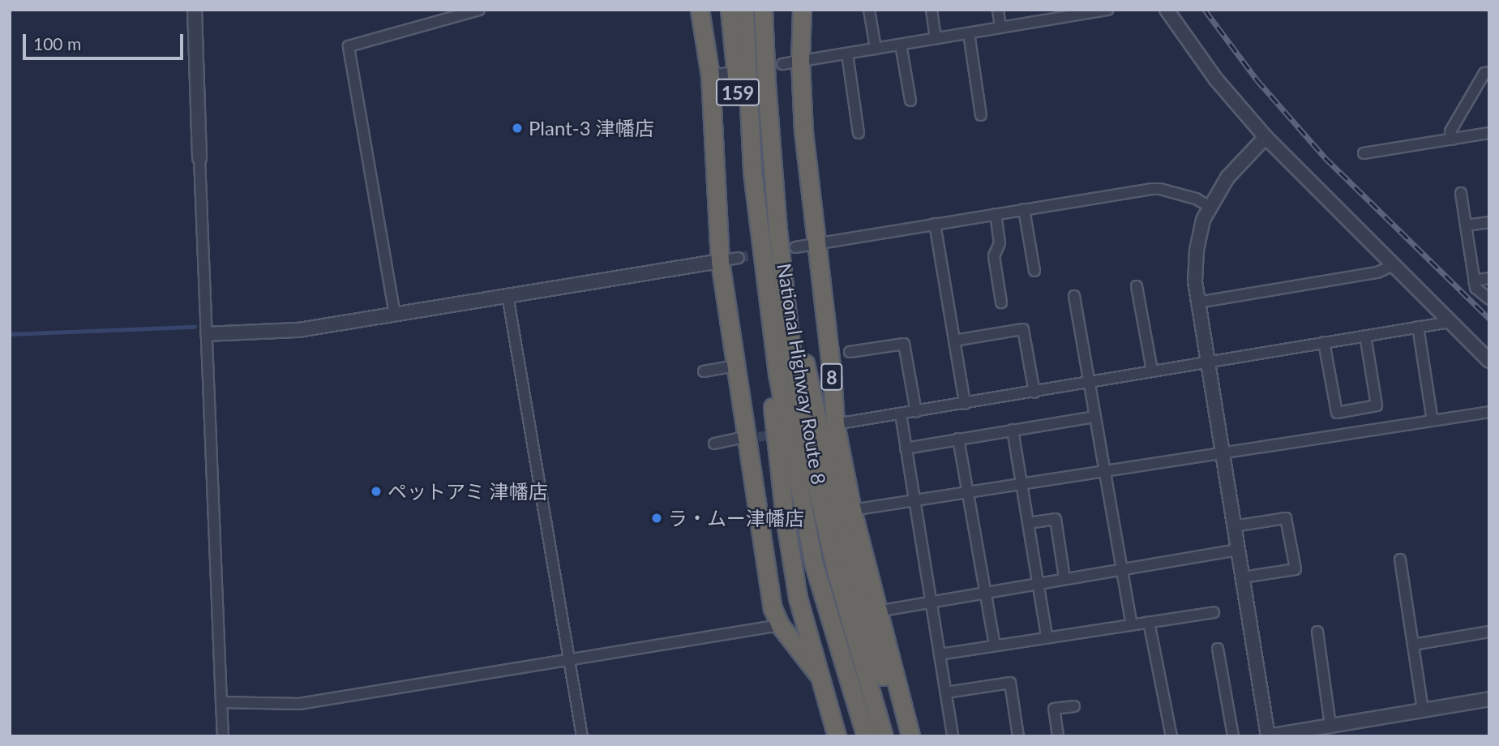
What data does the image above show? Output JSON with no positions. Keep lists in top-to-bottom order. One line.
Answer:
{"streets":{"highway":["159","National Highway Route 8","8"]},"crossings":[["159","National Highway Route 8"],["National Highway Route 8","8"]],"places":["Plant-3 津幡店","ペットアミ 津幡店","ラ・ムー津幡店"],"scale_bar":"100 m"}
